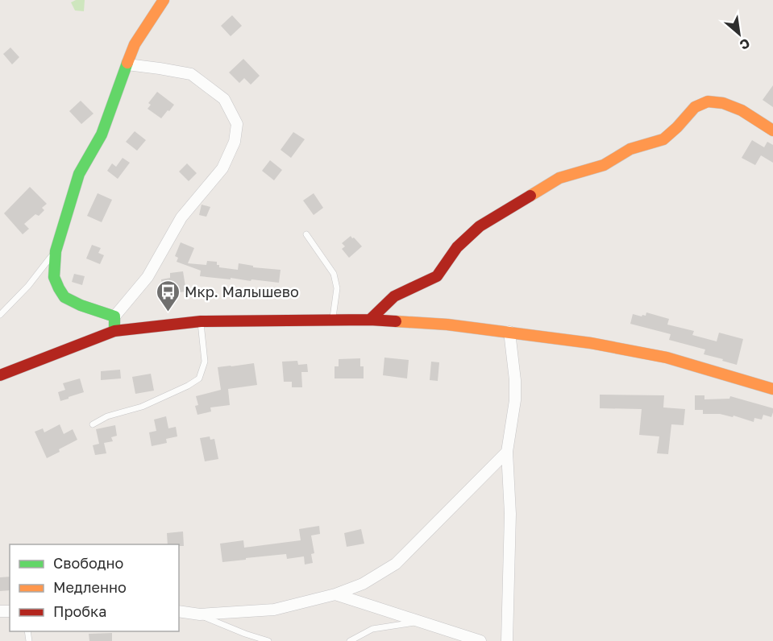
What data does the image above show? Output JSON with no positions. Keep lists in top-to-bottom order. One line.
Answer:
{"places":{"bus stop":["Мкр. Малышево"]},"legend":["Свободно","Медленно","Пробка"],"north":"bottom right"}
